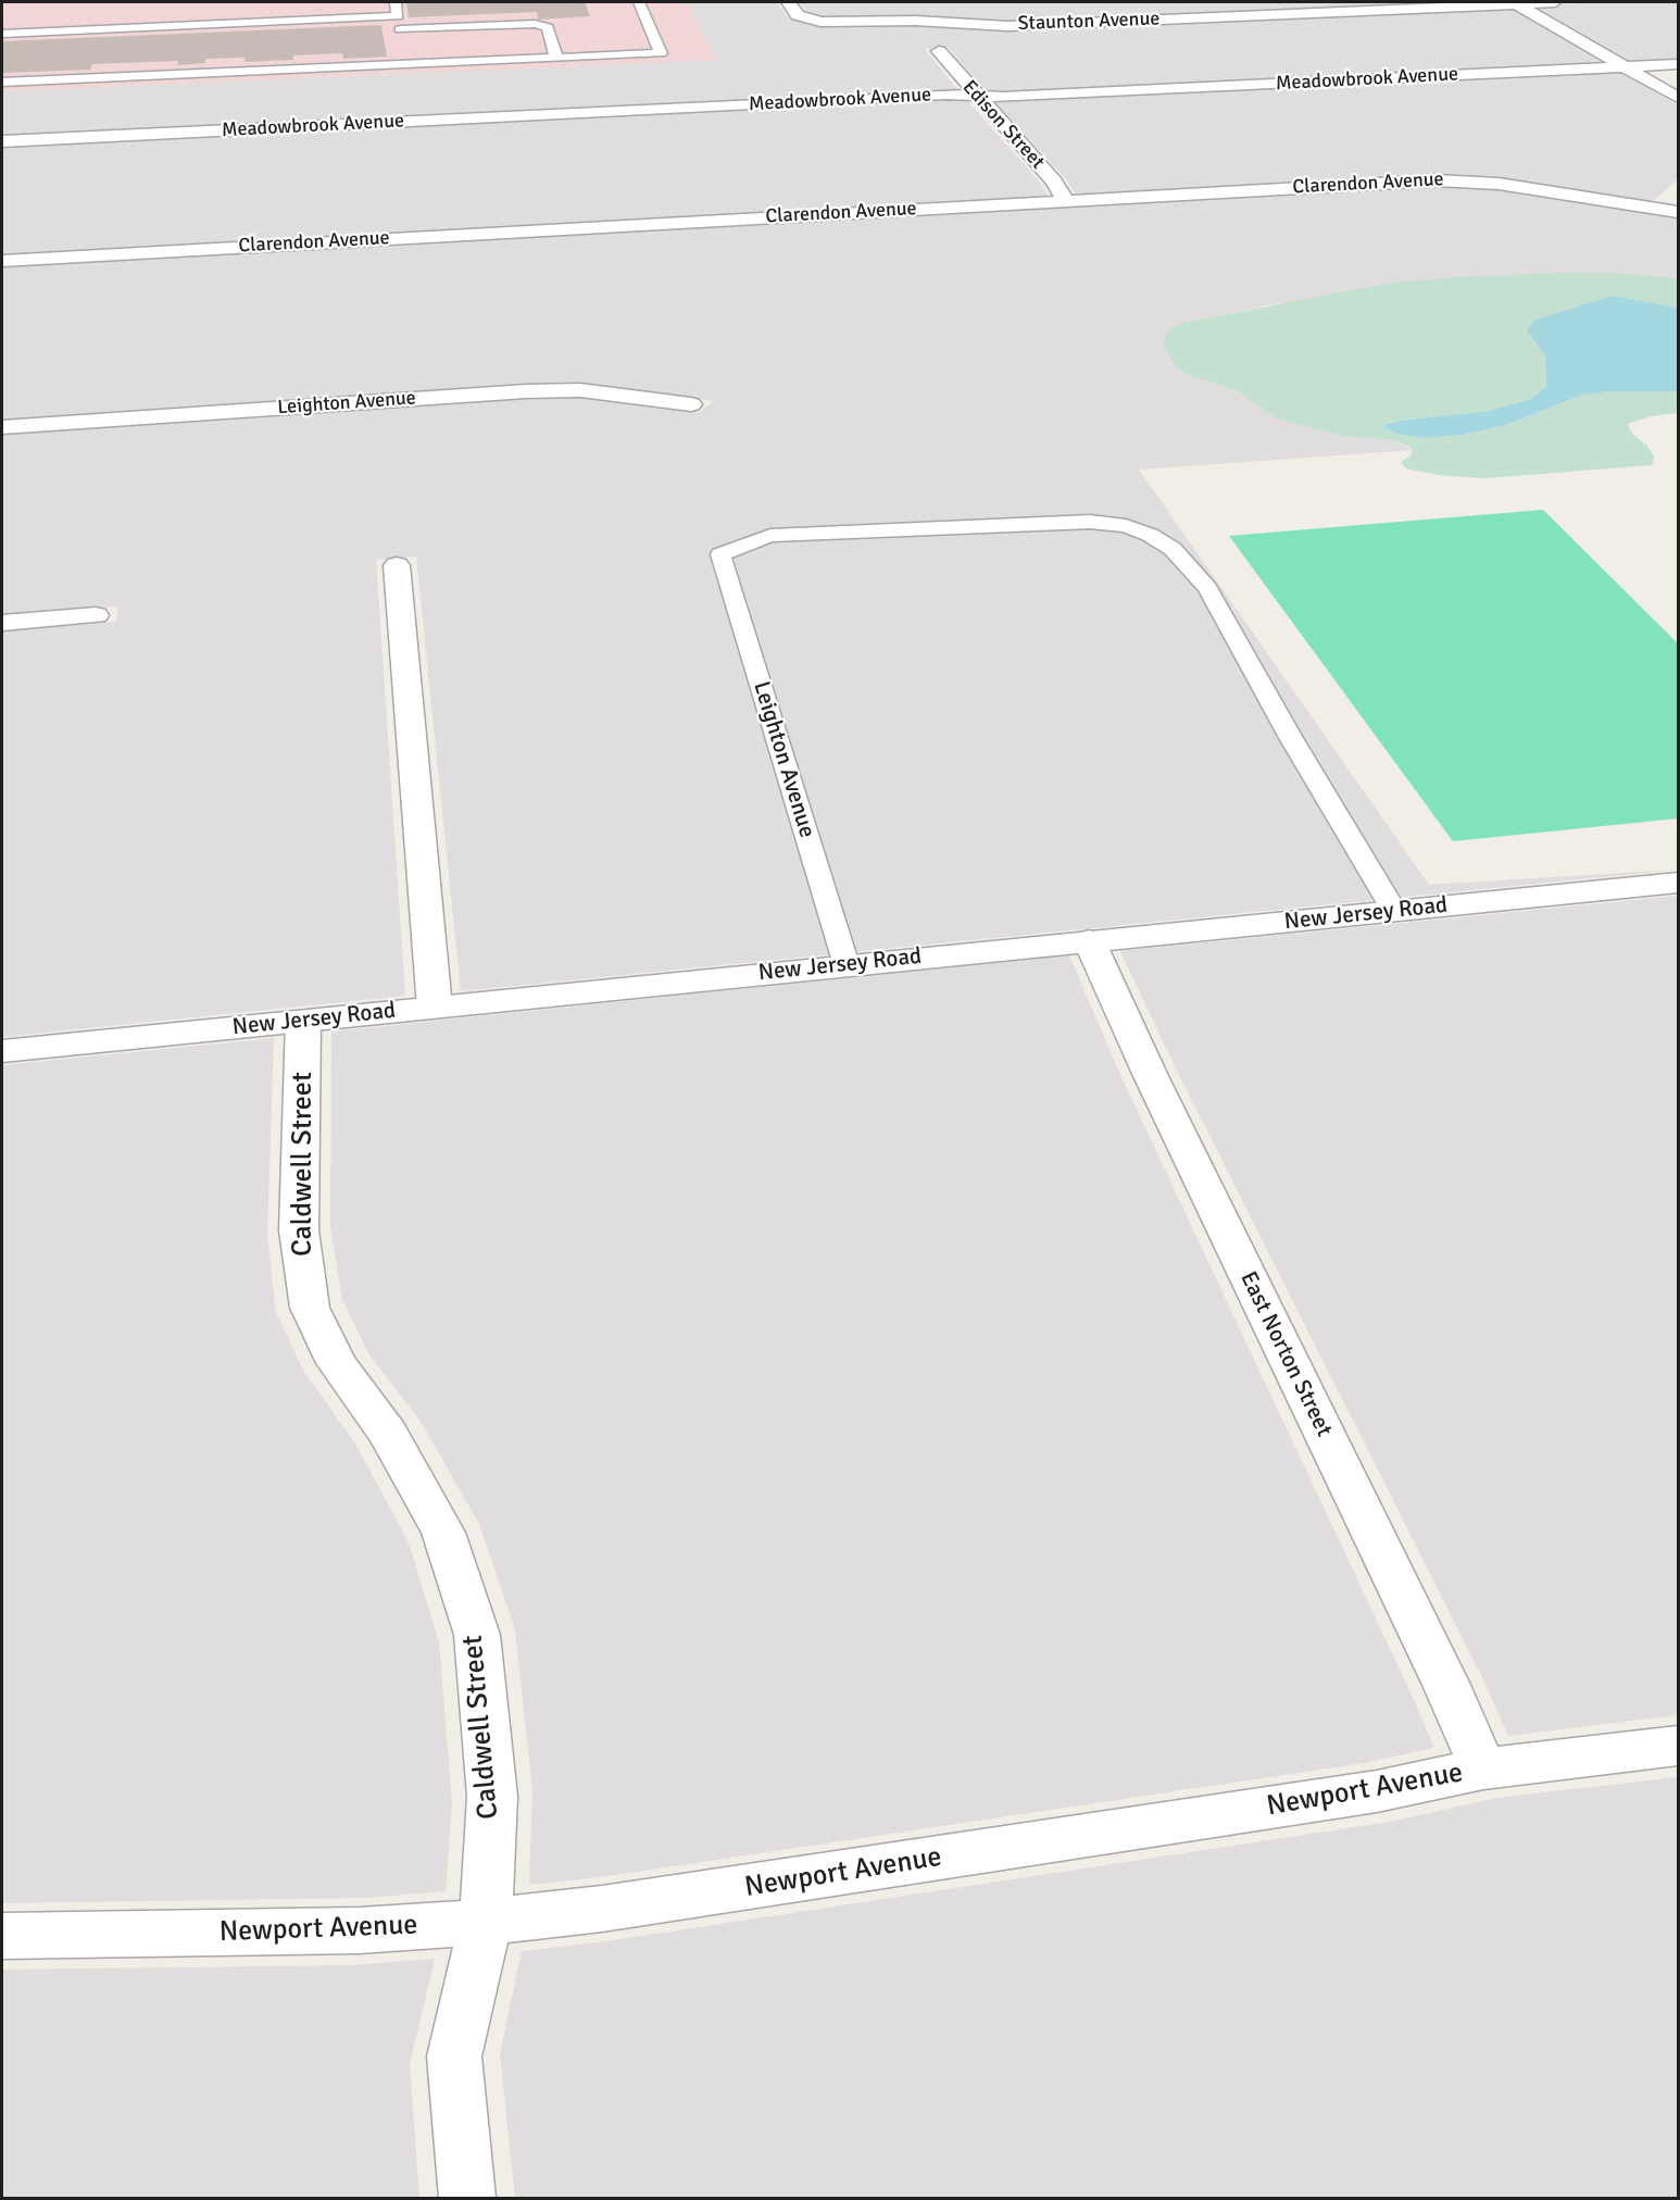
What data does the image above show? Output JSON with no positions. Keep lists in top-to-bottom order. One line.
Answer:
{"streets":{"street":["Staunton Avenue","Meadowbrook Avenue","Edison Street","Clarendon Avenue","Leighton Avenue","New Jersey Road","Caldwell Street","East Norton Street","Newport Avenue"]},"crossings":[["Meadowbrook Avenue","Edison Street"],["Edison Street","Clarendon Avenue"],["Leighton Avenue","New Jersey Road"],["New Jersey Road","Caldwell Street"],["New Jersey Road","East Norton Street"],["Caldwell Street","Newport Avenue"],["East Norton Street","Newport Avenue"]]}
